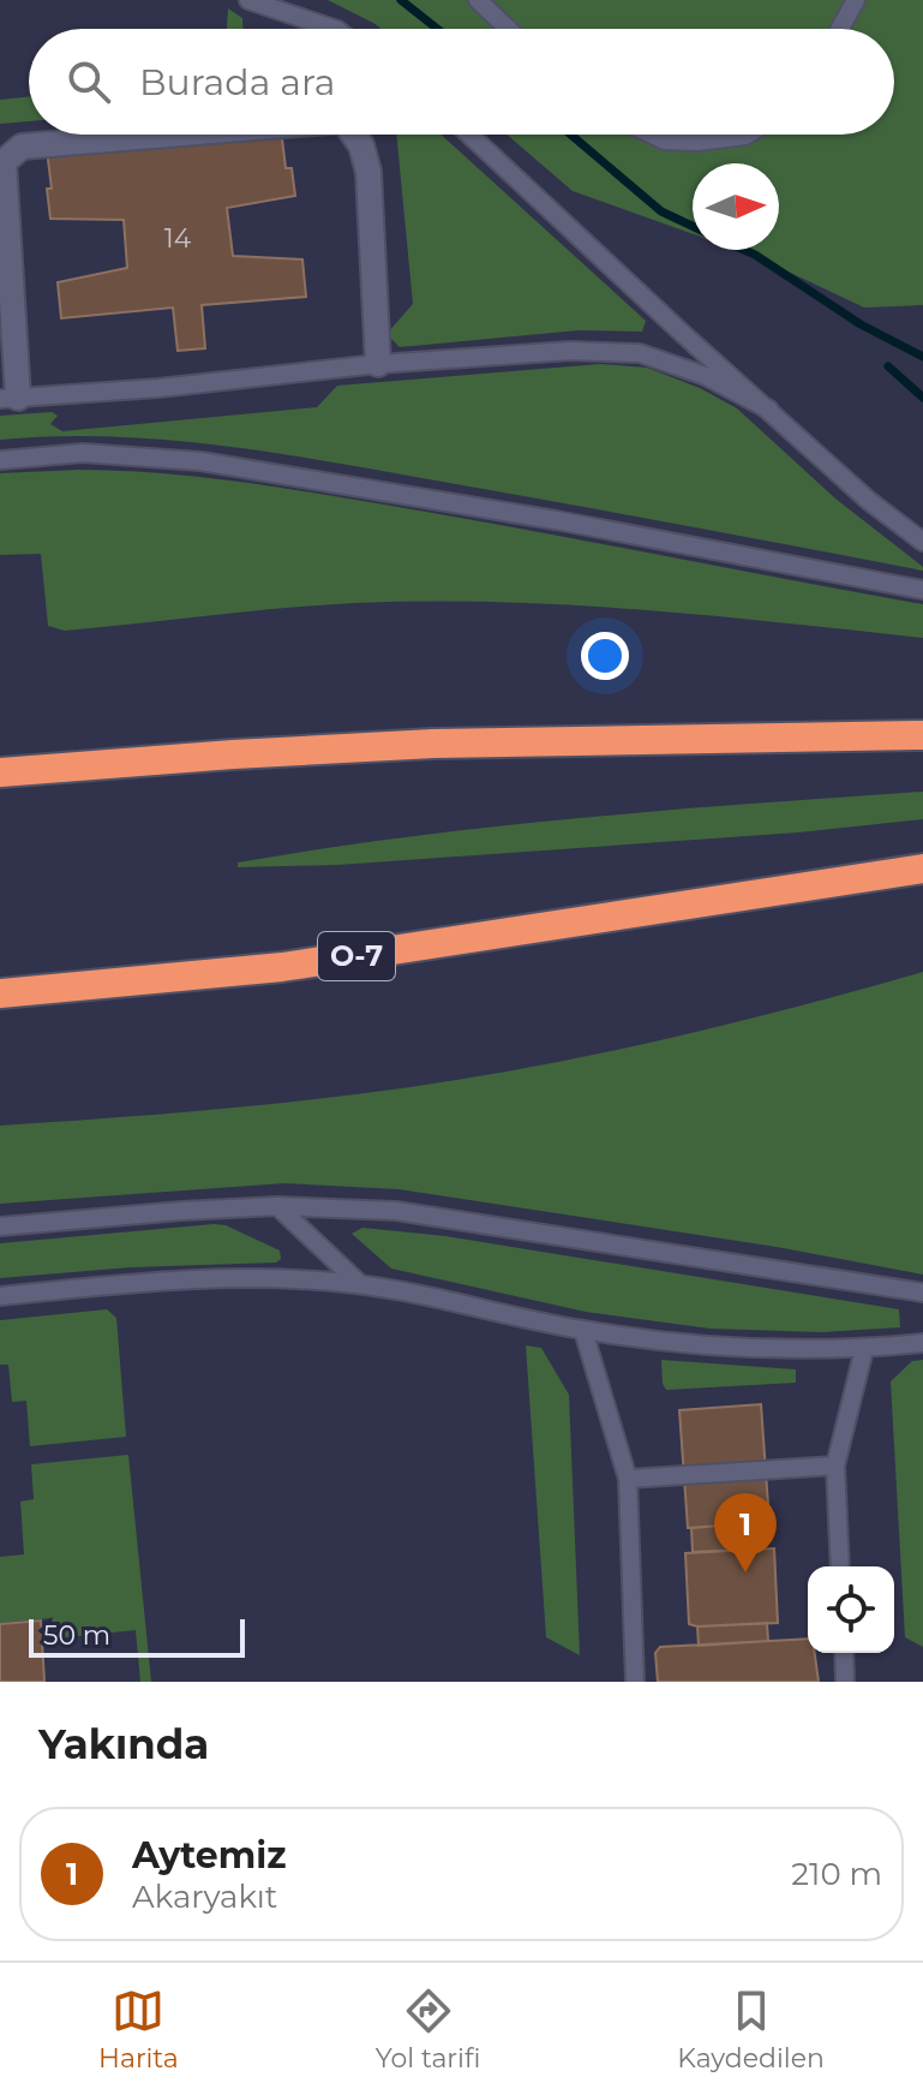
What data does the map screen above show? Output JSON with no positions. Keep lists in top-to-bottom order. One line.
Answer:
{"streets":{"highway":["O-7"]},"house_numbers":["14"],"scale_bar":"50 m","north":"right","page":{"search":"Burada ara","pins":"1","scale":"50 m","heading":"Yakında","list":[{"mark":"1","name":"Aytemiz","note":"Akaryakıt","value":"210 m"}],"nav":["Harita","Yol tarifi","Kaydedilen"]}}
